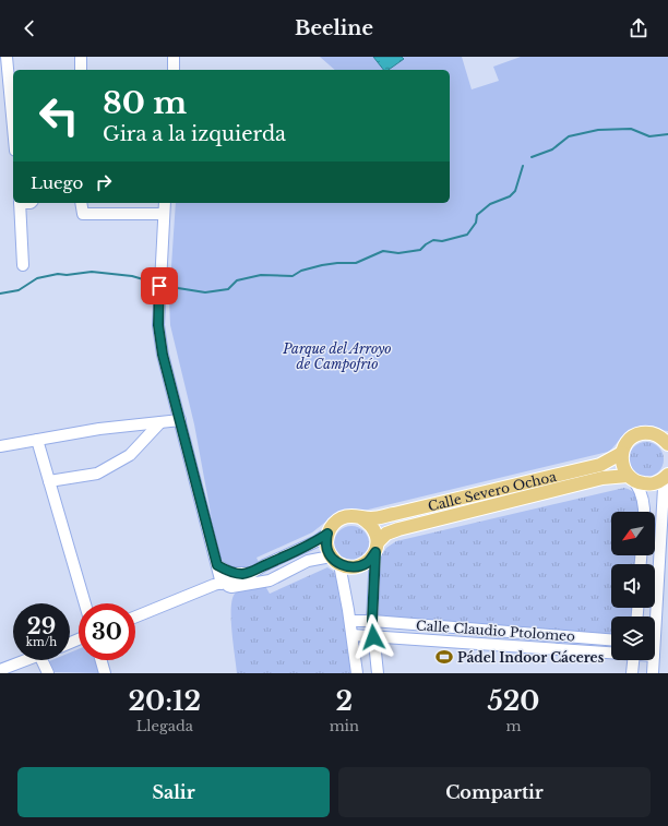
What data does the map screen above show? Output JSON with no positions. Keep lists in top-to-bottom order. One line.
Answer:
{"streets":{"main road":["Calle Severo Ochoa"],"street":["Calle Claudio Ptolomeo"]},"parks":["Parque del Arroyo de Campofrío"],"places":{"sports":["Pádel Indoor Cáceres"]},"north":"bottom left","page":{"header":"Beeline","turn":["80 m","Gira a la izquierda"],"then":"Luego","speed":"29 km/h","limit":"30","eta":["20:12","Llegada","2","min","520","m"],"buttons":["Salir","Compartir"]}}
